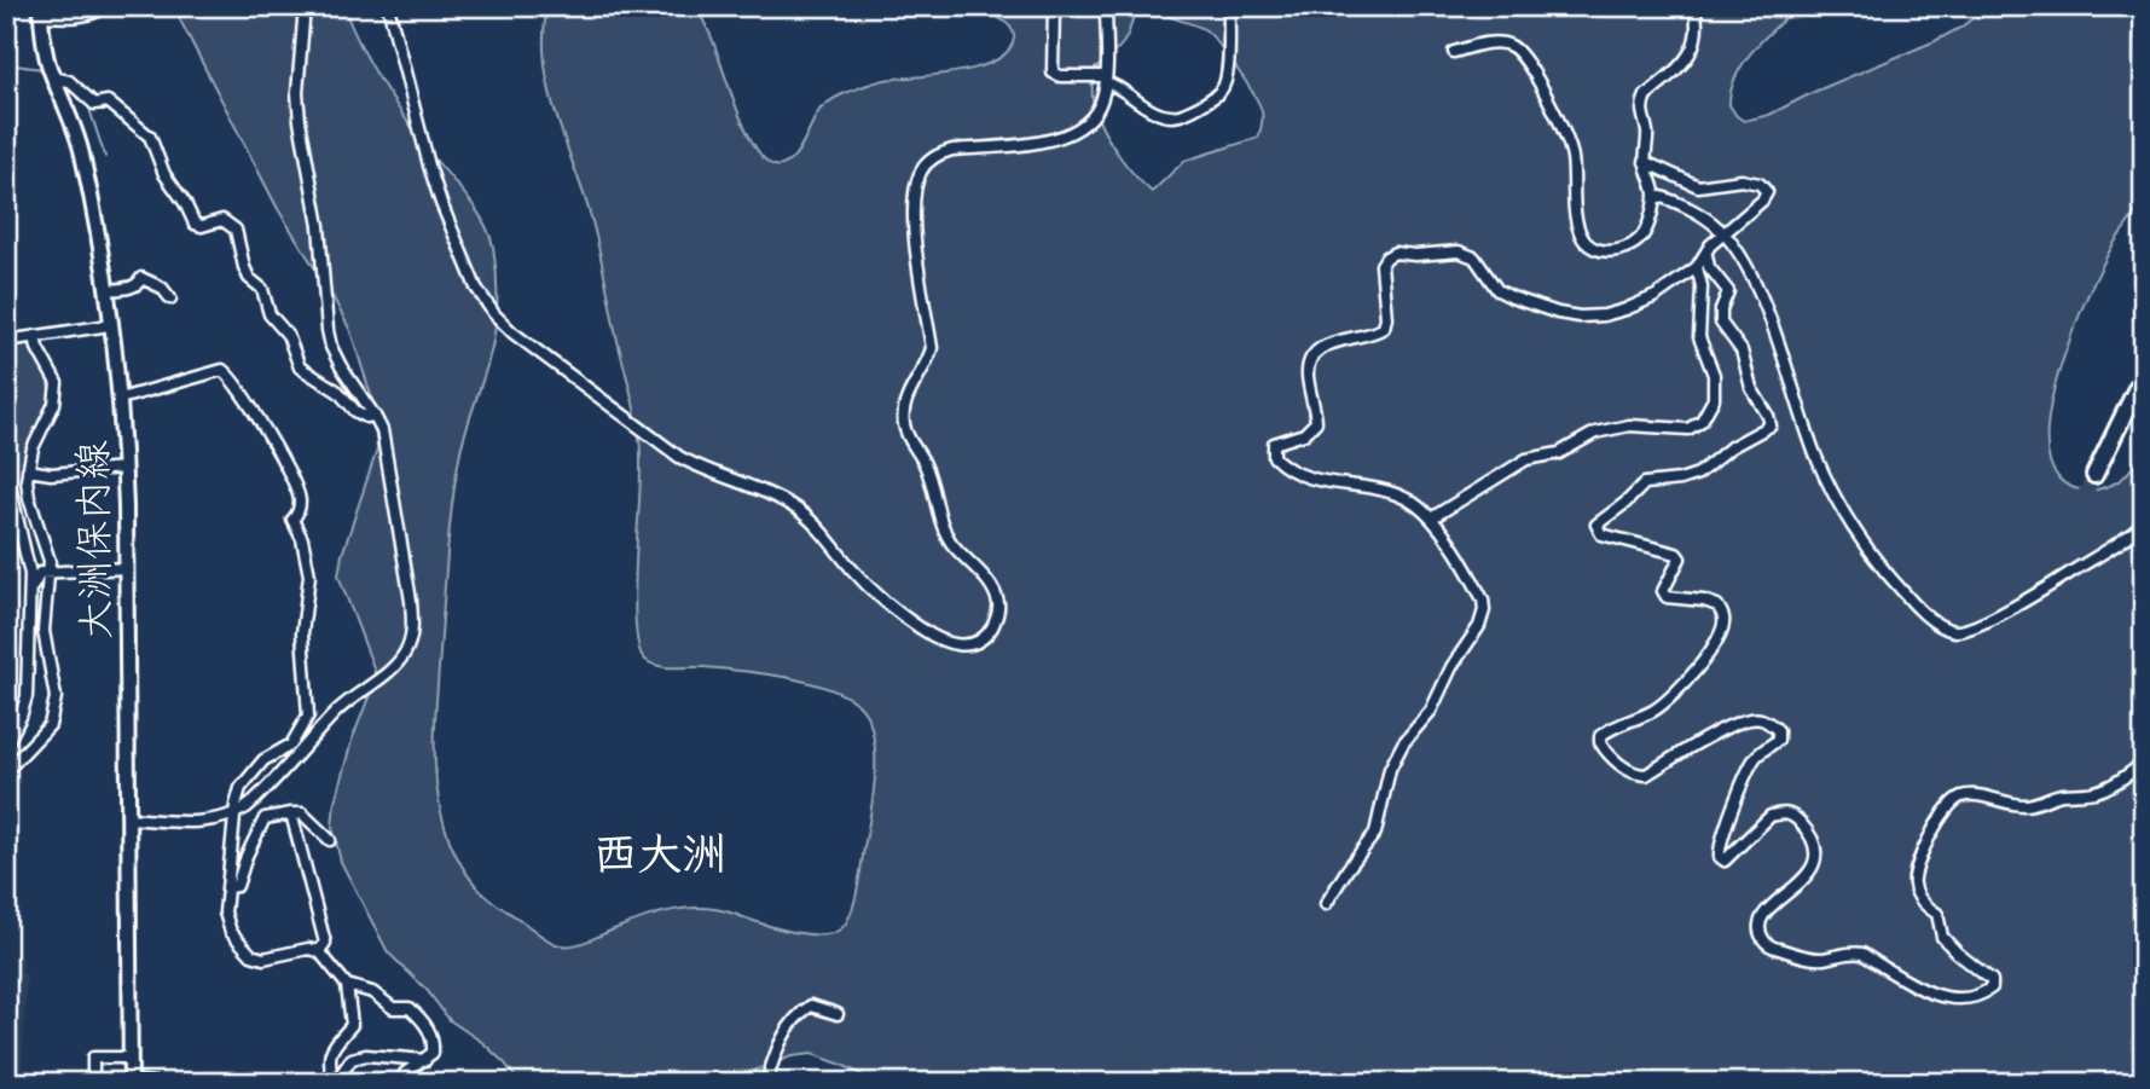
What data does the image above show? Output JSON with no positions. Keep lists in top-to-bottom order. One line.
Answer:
{"streets":{"main road":["大洲保内線"]},"districts":["西大洲"]}
